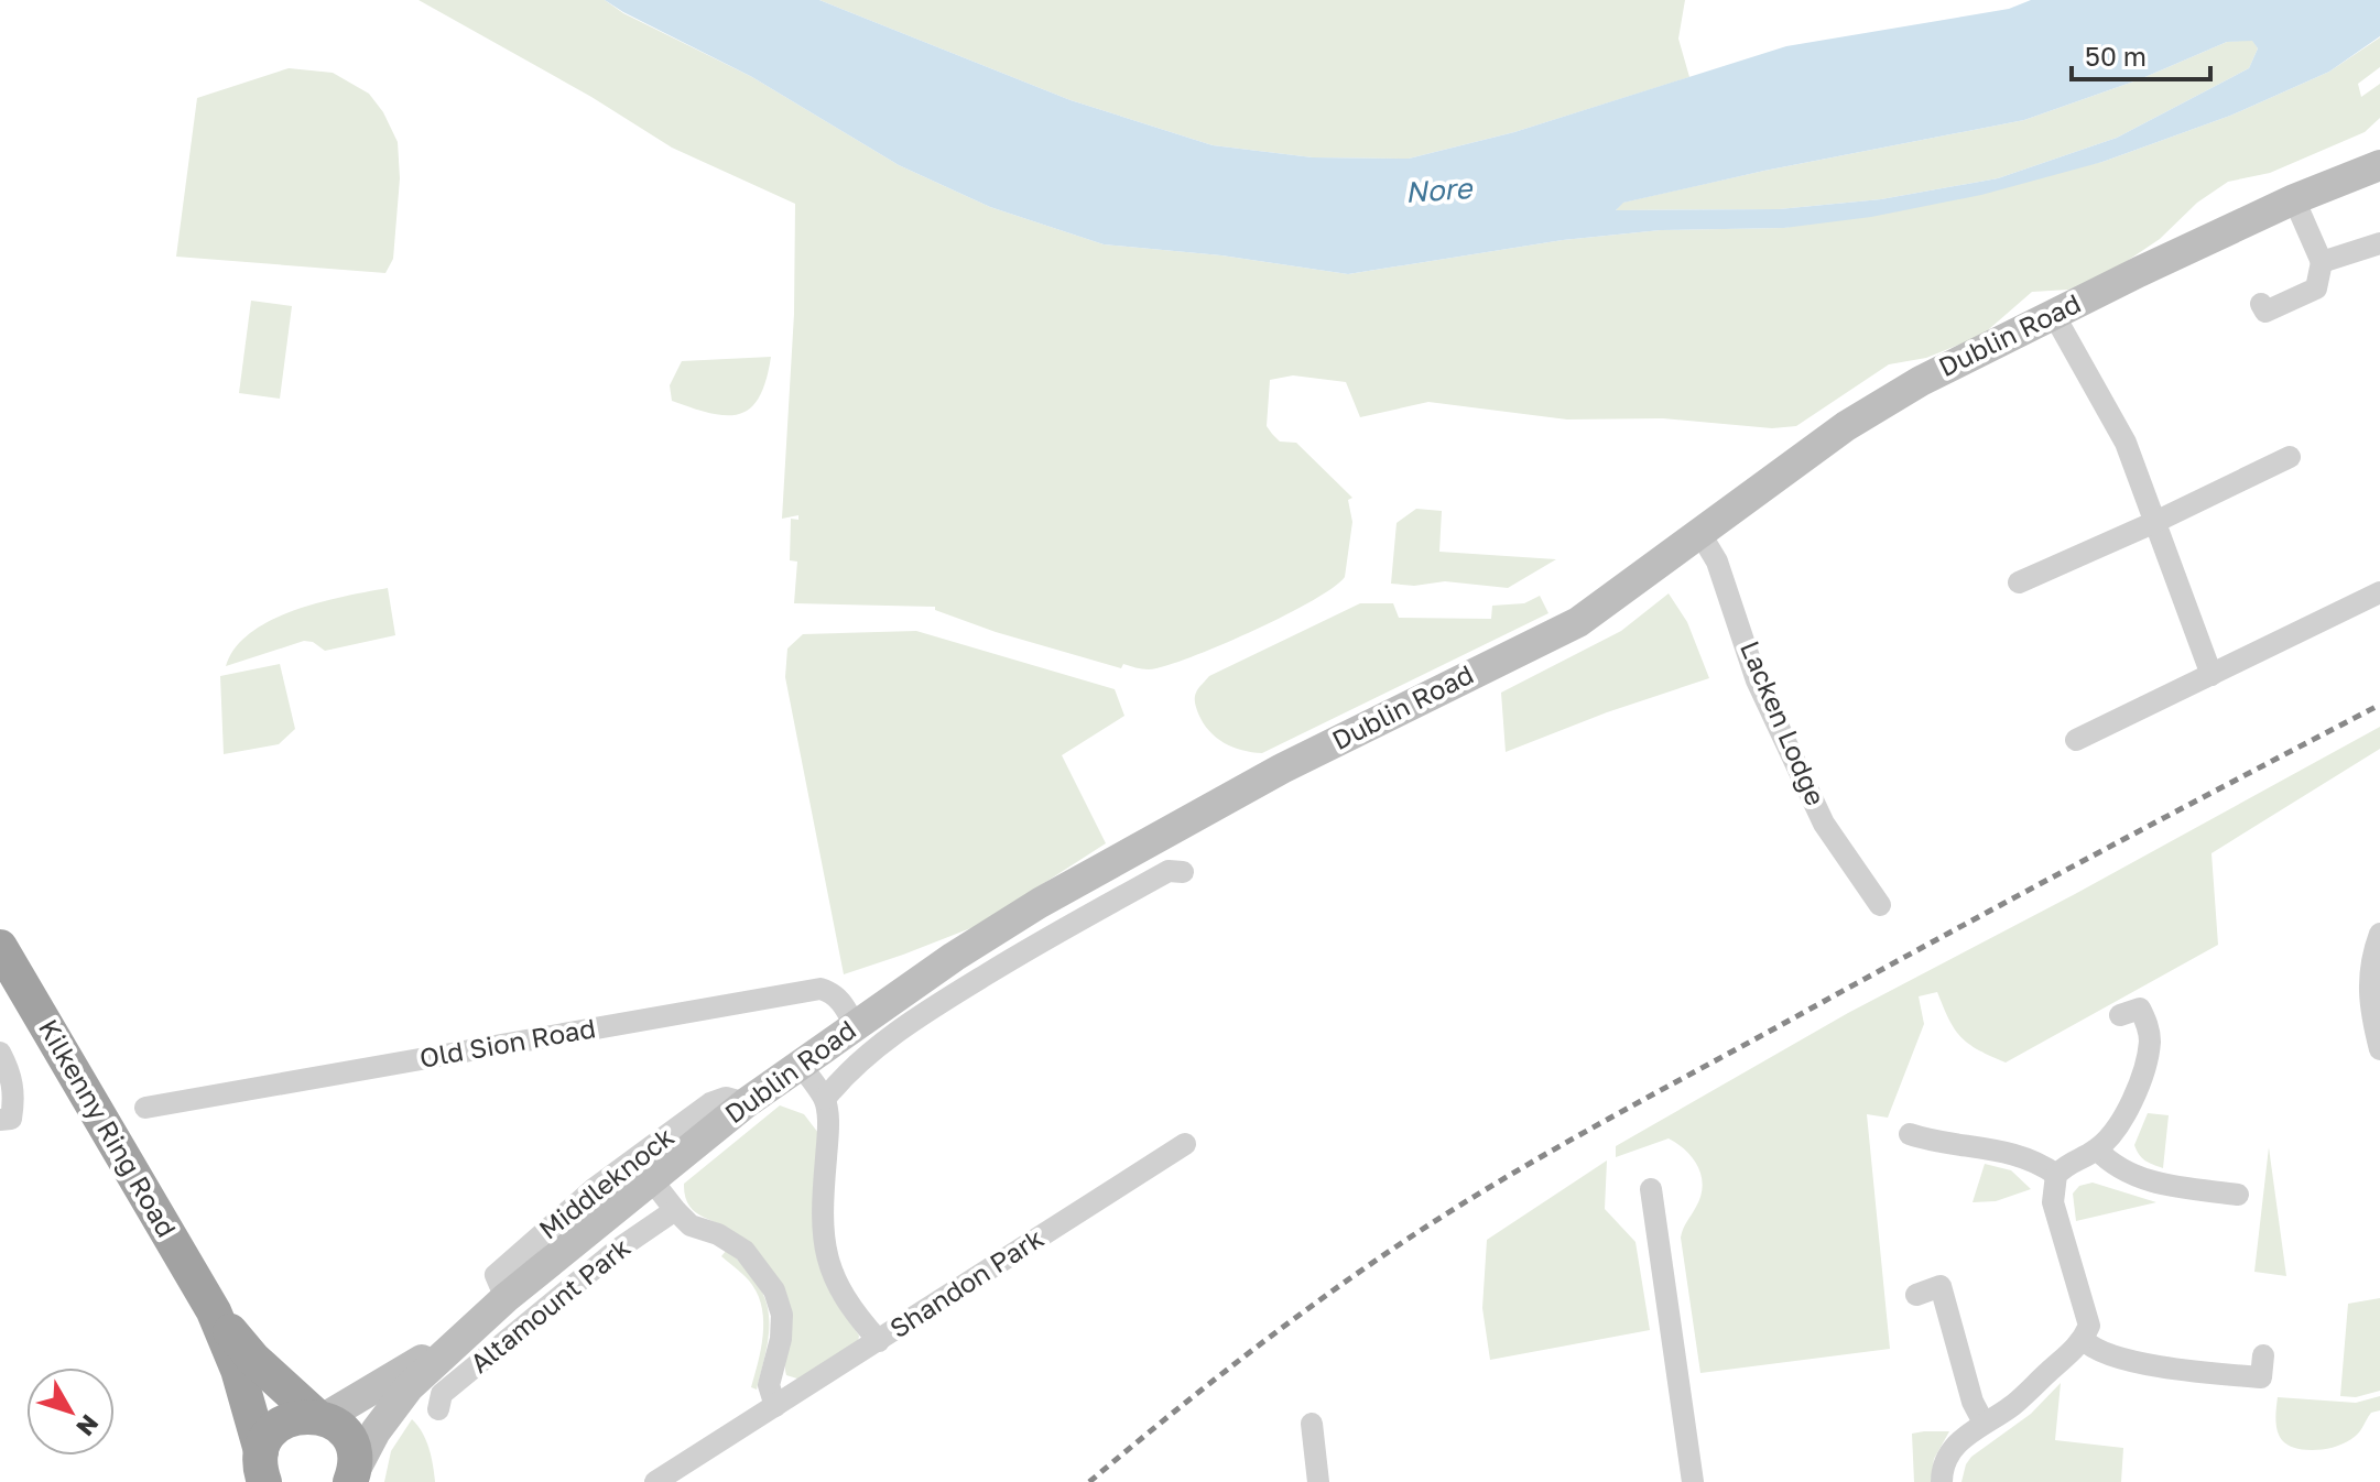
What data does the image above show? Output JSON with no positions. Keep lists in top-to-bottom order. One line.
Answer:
{"streets":{"highway":["Kilkenny Ring Road"],"main road":["Dublin Road"],"street":["Lacken Lodge","Old Sion Road","Middleknock","Shandon Park","Altamount Park"]},"crossings":[["Dublin Road","Lacken Lodge"],["Dublin Road","Old Sion Road"],["Dublin Road","Kilkenny Ring Road"],["Dublin Road","Middleknock"]],"water":["Nore"],"scale_bar":"50 m","north":"bottom right"}
